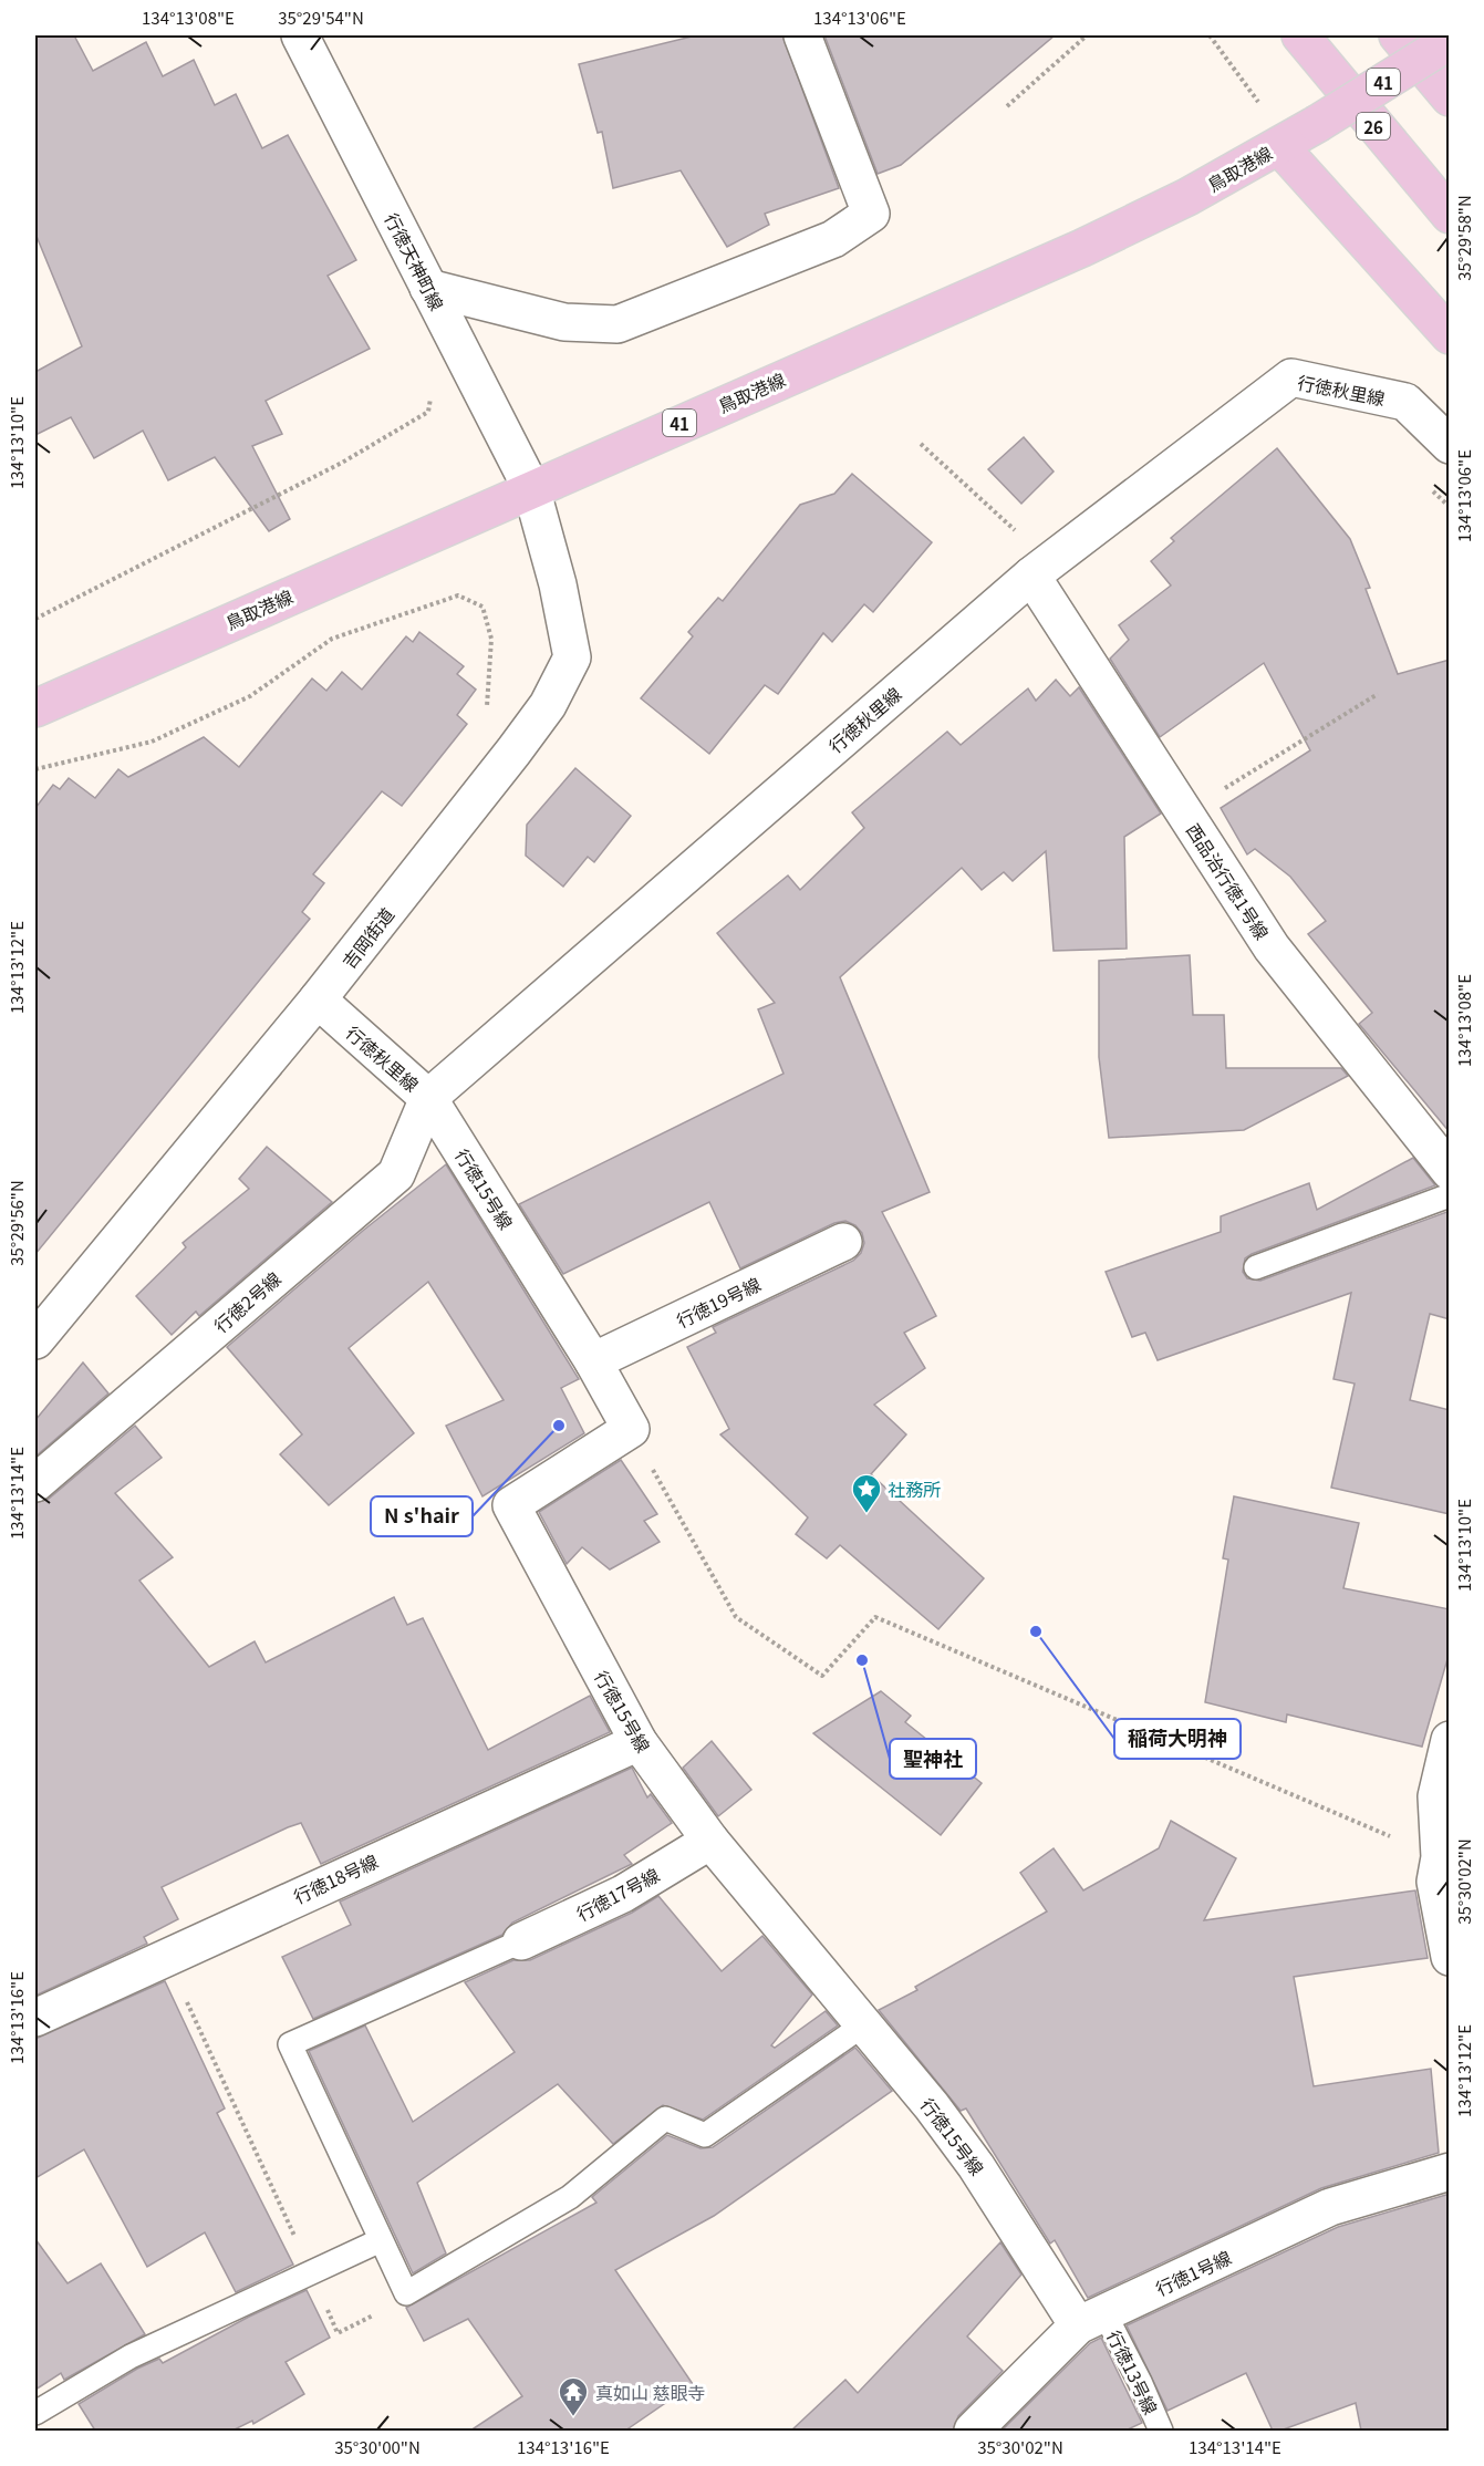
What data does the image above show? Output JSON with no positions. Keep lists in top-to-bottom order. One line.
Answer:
{"streets":{"main road":["41","26","鳥取港線"],"street":["行徳天神町線","行徳秋里線","西品治行徳1号線","吉岡街道","行徳15号線","行徳2号線","行徳19号線","行徳18号線","行徳17号線","行徳1号線"],"lane":["行徳13号線"]},"crossings":[["鳥取港線","行徳天神町線"],["鳥取港線","吉岡街道"],["行徳天神町線","吉岡街道"],["行徳秋里線","西品治行徳1号線"],["行徳秋里線","吉岡街道"],["行徳秋里線","行徳15号線"],["行徳秋里線","行徳2号線"],["行徳15号線","行徳2号線"],["行徳15号線","行徳19号線"],["行徳15号線","行徳18号線"],["行徳15号線","行徳17号線"],["行徳15号線","行徳1号線"],["行徳15号線","行徳13号線"],["行徳1号線","行徳13号線"]],"places":{"other":["N s'hair","稲荷大明神","聖神社"],"place":["社務所"],"temple":["真如山 慈眼寺"]},"coordinates":["134°13'08\"E","35°29'54\"N","134°13'06\"E","35°29'58\"N","134°13'10\"E","134°13'12\"E","35°29'56\"N","134°13'14\"E","35°30'02\"N","134°13'16\"E","35°30'00\"N"]}
